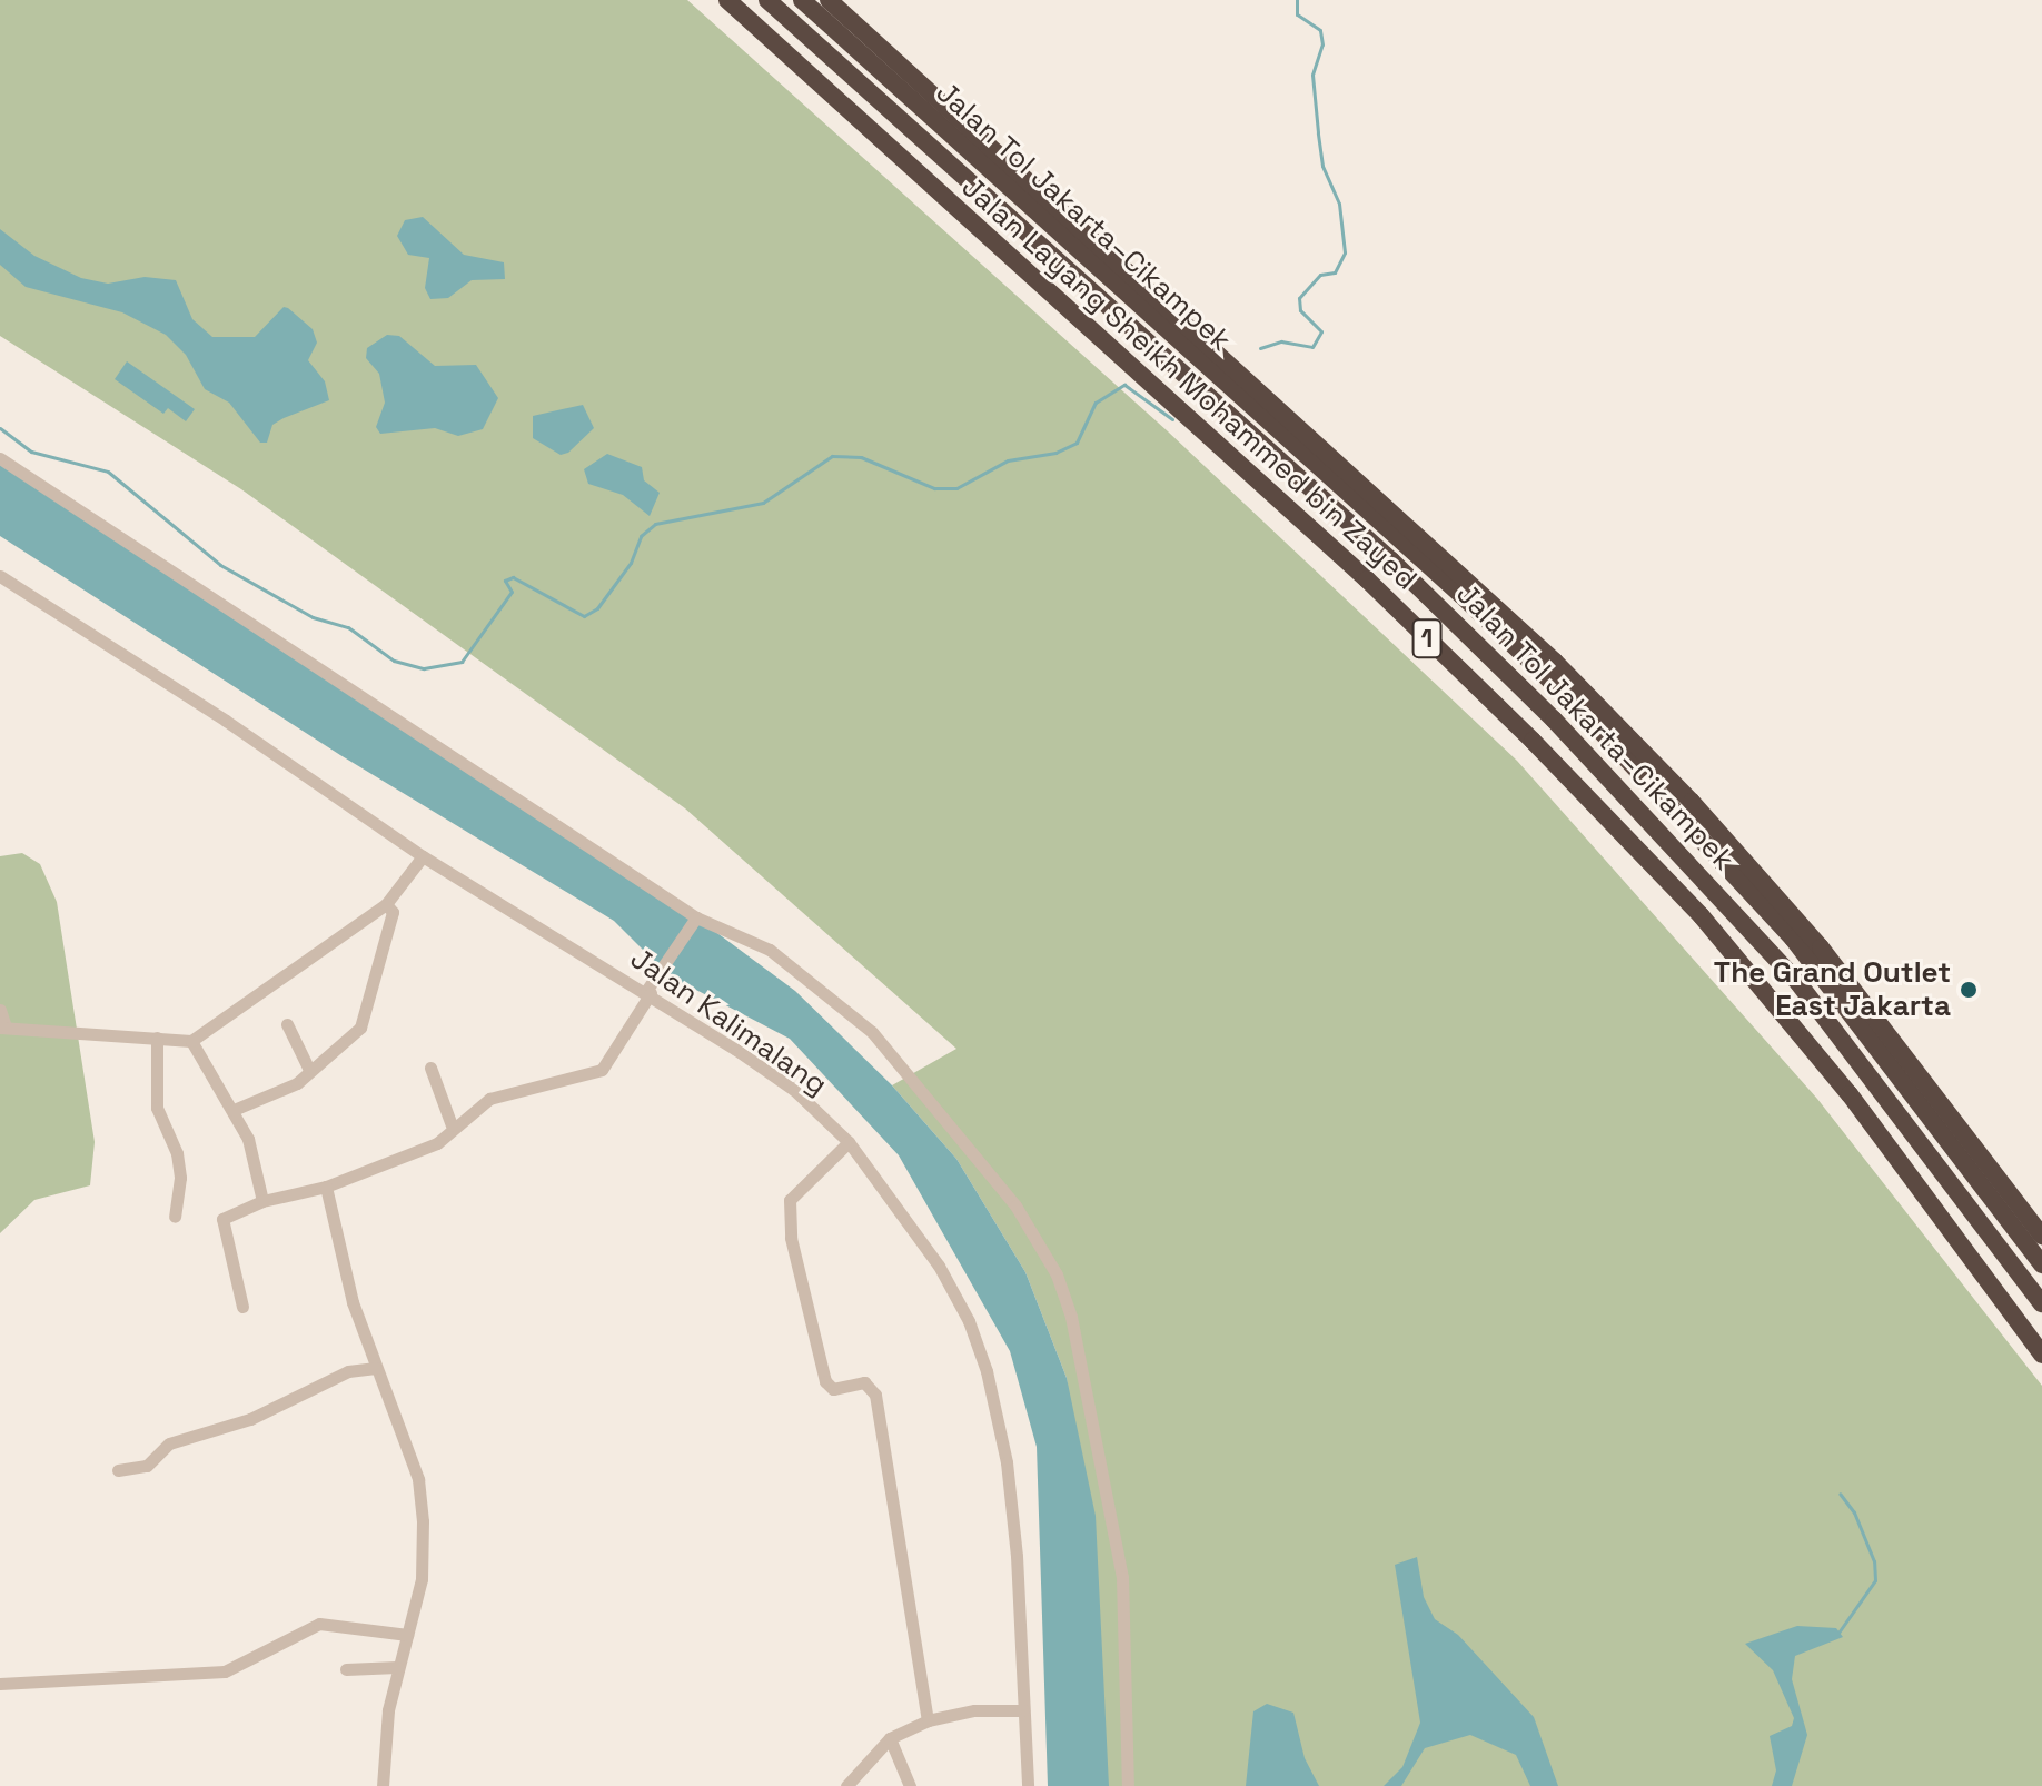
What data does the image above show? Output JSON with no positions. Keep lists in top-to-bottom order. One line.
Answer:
{"streets":{"highway":["Jalan Tol Jakarta–Cikampek","Jalan Layang Sheikh Mohammed bin Zayed","1"],"street":["Jalan Kalimalang"]},"places":["The Grand Outlet East Jakarta"]}
